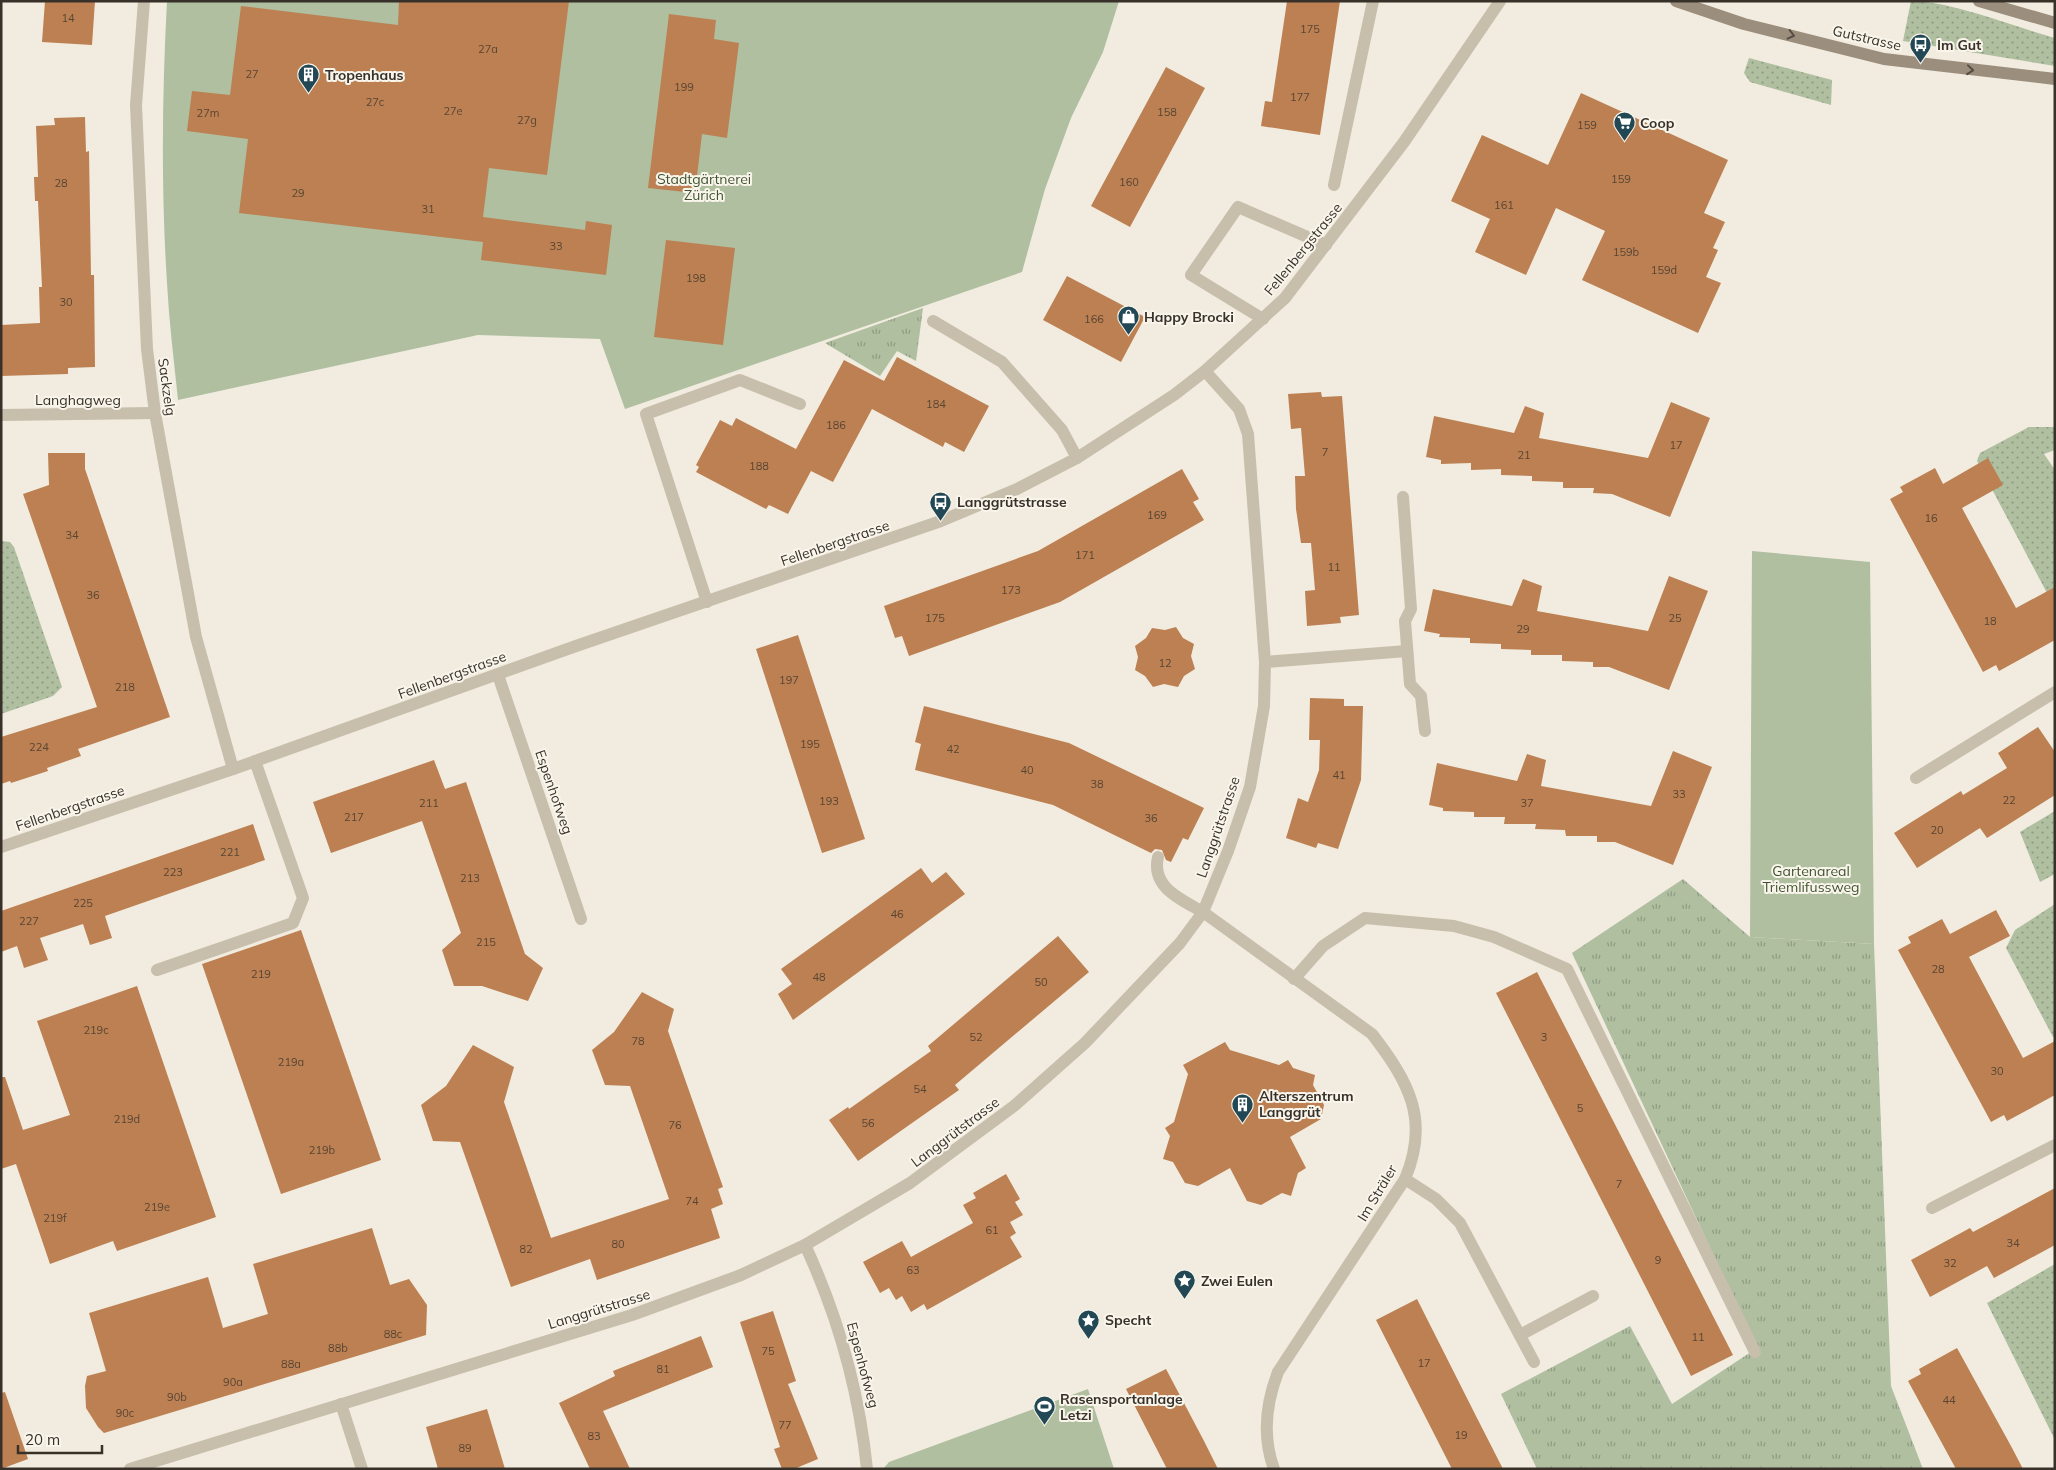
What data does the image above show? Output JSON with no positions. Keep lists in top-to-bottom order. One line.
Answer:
{"streets":{"main road":["Gutstrasse"],"street":["Fellenbergstrasse","Sackzelg","Langhagweg","Espenhofweg","Langgrütstrasse","Im Sträler"]},"crossings":[["Fellenbergstrasse","Sackzelg"],["Fellenbergstrasse","Espenhofweg"],["Fellenbergstrasse","Langgrütstrasse"],["Sackzelg","Langhagweg"],["Espenhofweg","Langgrütstrasse"],["Langgrütstrasse","Im Sträler"]],"one_way":["Gutstrasse"],"parks":["Stadtgärtnerei Zürich","Gartenareal Triemlifussweg"],"places":{"bus stop":["Im Gut","Langgrütstrasse"],"building":["Tropenhaus","Alterszentrum Langgrüt"],"supermarket":["Coop"],"shop":["Happy Brocki"],"place":["Zwei Eulen","Specht"],"sports":["Rasensportanlage Letzi"]},"house_numbers":["14","175","27a","27","199","177","27c","27e","158","27m","27g","159","159","160","28","29","161","31","33","159b","159d","198","30","166","184","186","17","7","21","188","169","16","34","171","11","173","36","175","25","18","29","12","197","218","195","224","42","40","41","38","33","22","193","211","37","217","36","20","221","223","213","225","46","227","215","28","219","48","50","219c","52","3","78","219a","30","54","5","219d","56","76","219b","7","74","219e","219f","61","34","80","82","9","32","63","88c","11","88b","75","17","88a","81","90a","90b","44","90c","77","19","83","89"],"scale_bar":"20 m"}
